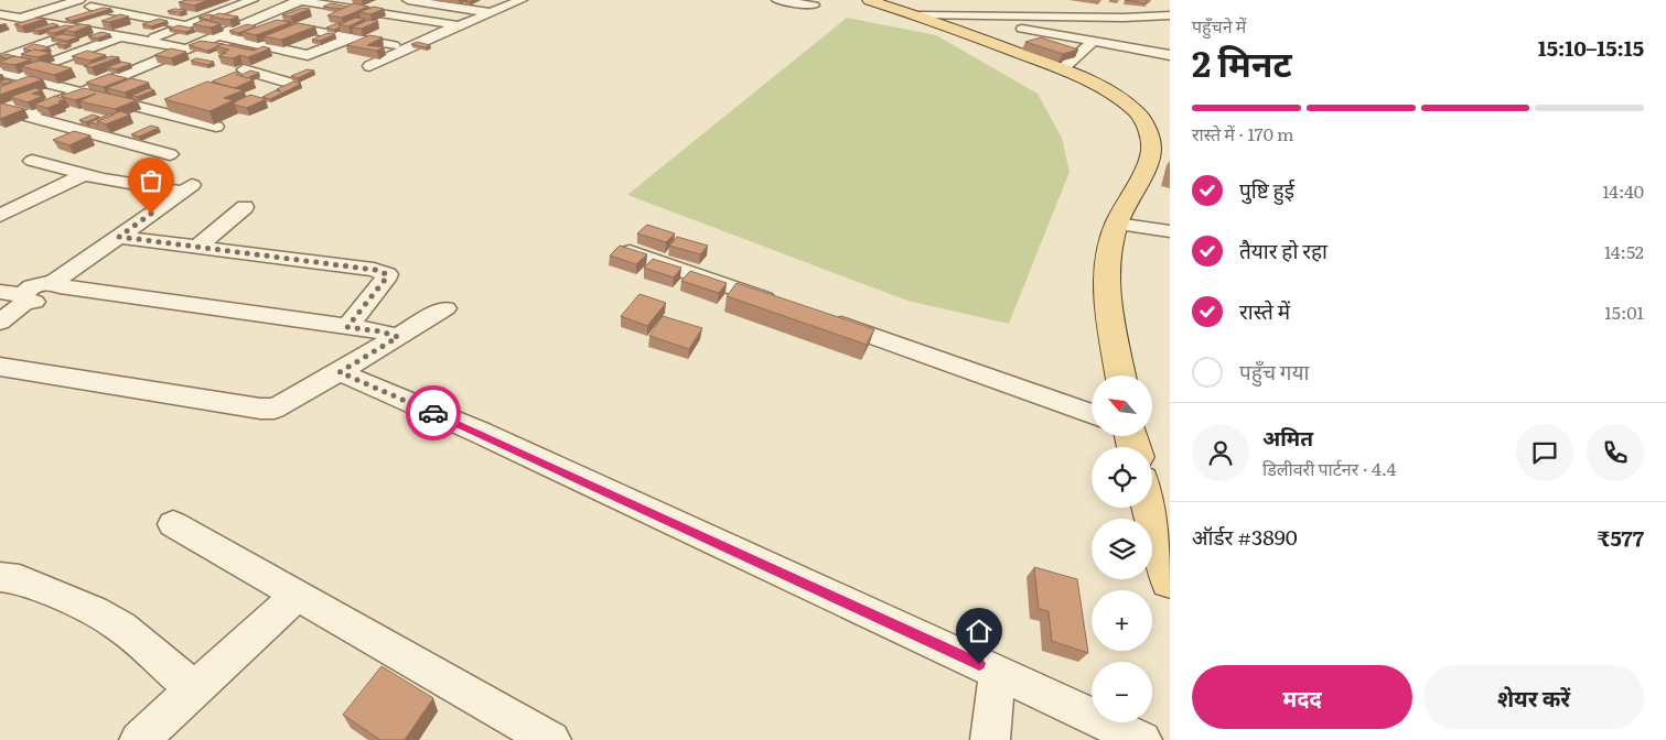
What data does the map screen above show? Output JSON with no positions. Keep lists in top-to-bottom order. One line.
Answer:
{"north":"top left","page":{"heading":["2 मिनट","पहुँचने में","15:10–15:15"],"panel":["अमित","डिलीवरी पार्टनर · 4.4","ऑर्डर #3890","₹577"],"bar":"रास्ते में · 170 m","list":[["पुष्टि हुई","14:40"],["तैयार हो रहा","14:52"],["रास्ते में","15:01"],"पहुँच गया"],"map_buttons":["+","−"],"buttons":["मदद","शेयर करें"]}}
